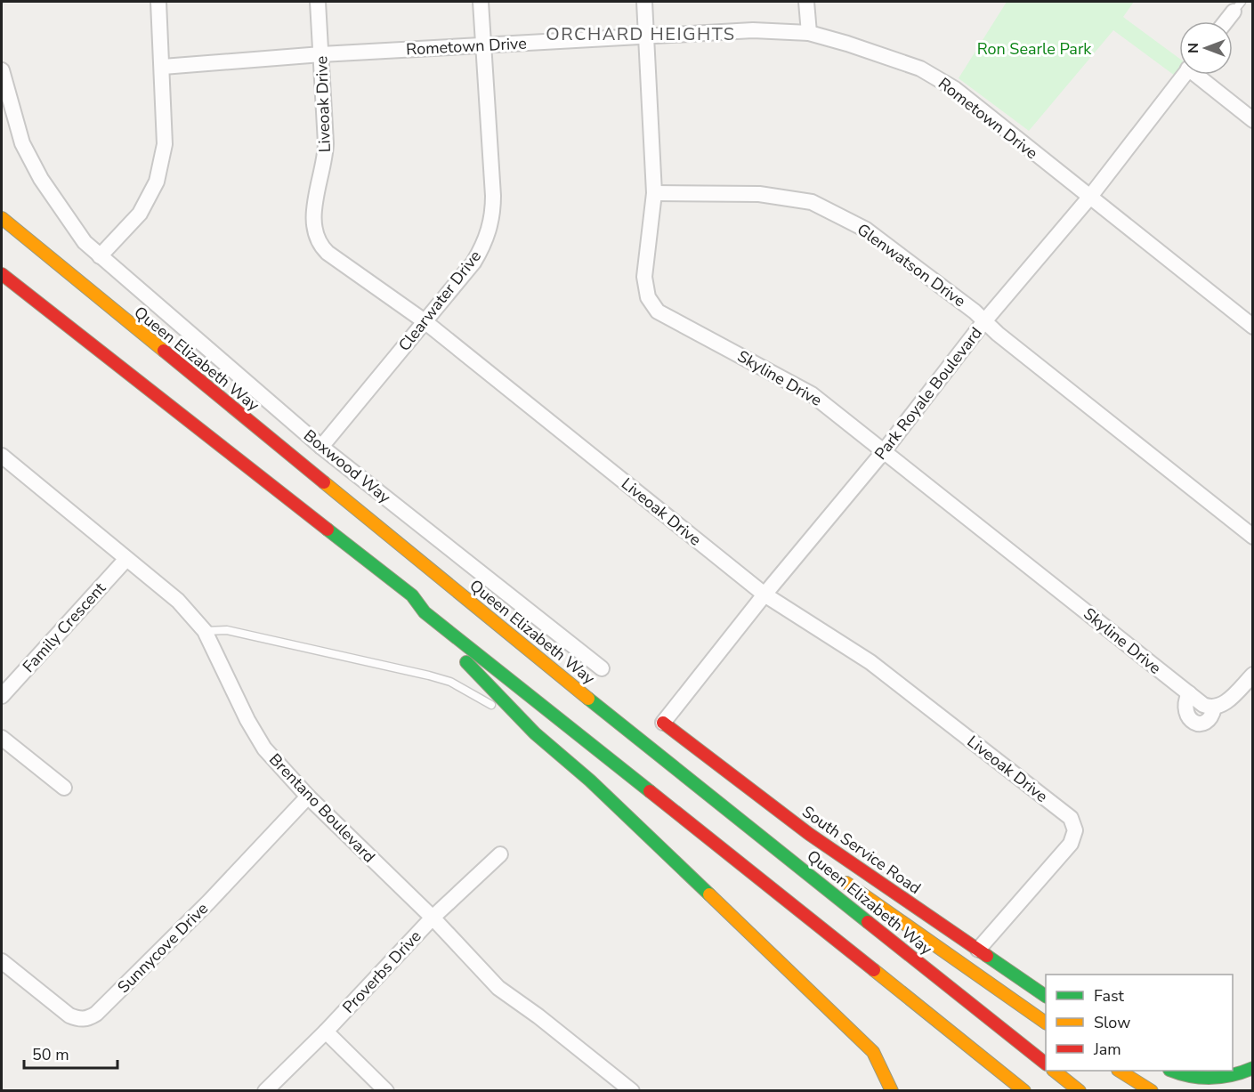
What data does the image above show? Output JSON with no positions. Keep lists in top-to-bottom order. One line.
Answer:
{"streets":{"main road":["Queen Elizabeth Way","South Service Road"],"street":["Rometown Drive","Liveoak Drive","Glenwatson Drive","Clearwater Drive","Skyline Drive","Park Royale Boulevard","Boxwood Way","Family Crescent","Brentano Boulevard","Sunnycove Drive","Proverbs Drive"]},"crossings":[["Rometown Drive","Liveoak Drive"],["Rometown Drive","Clearwater Drive"],["Rometown Drive","Skyline Drive"],["Rometown Drive","Park Royale Boulevard"],["Liveoak Drive","Clearwater Drive"],["Liveoak Drive","Park Royale Boulevard"],["Liveoak Drive","South Service Road"],["Glenwatson Drive","Skyline Drive"],["Glenwatson Drive","Park Royale Boulevard"],["Clearwater Drive","Boxwood Way"],["Skyline Drive","Park Royale Boulevard"],["Park Royale Boulevard","South Service Road"],["Family Crescent","Brentano Boulevard"],["Brentano Boulevard","Sunnycove Drive"],["Brentano Boulevard","Proverbs Drive"]],"districts":["ORCHARD HEIGHTS"],"parks":["Ron Searle Park"],"legend":["Fast","Slow","Jam"],"scale_bar":"50 m","north":"left"}
